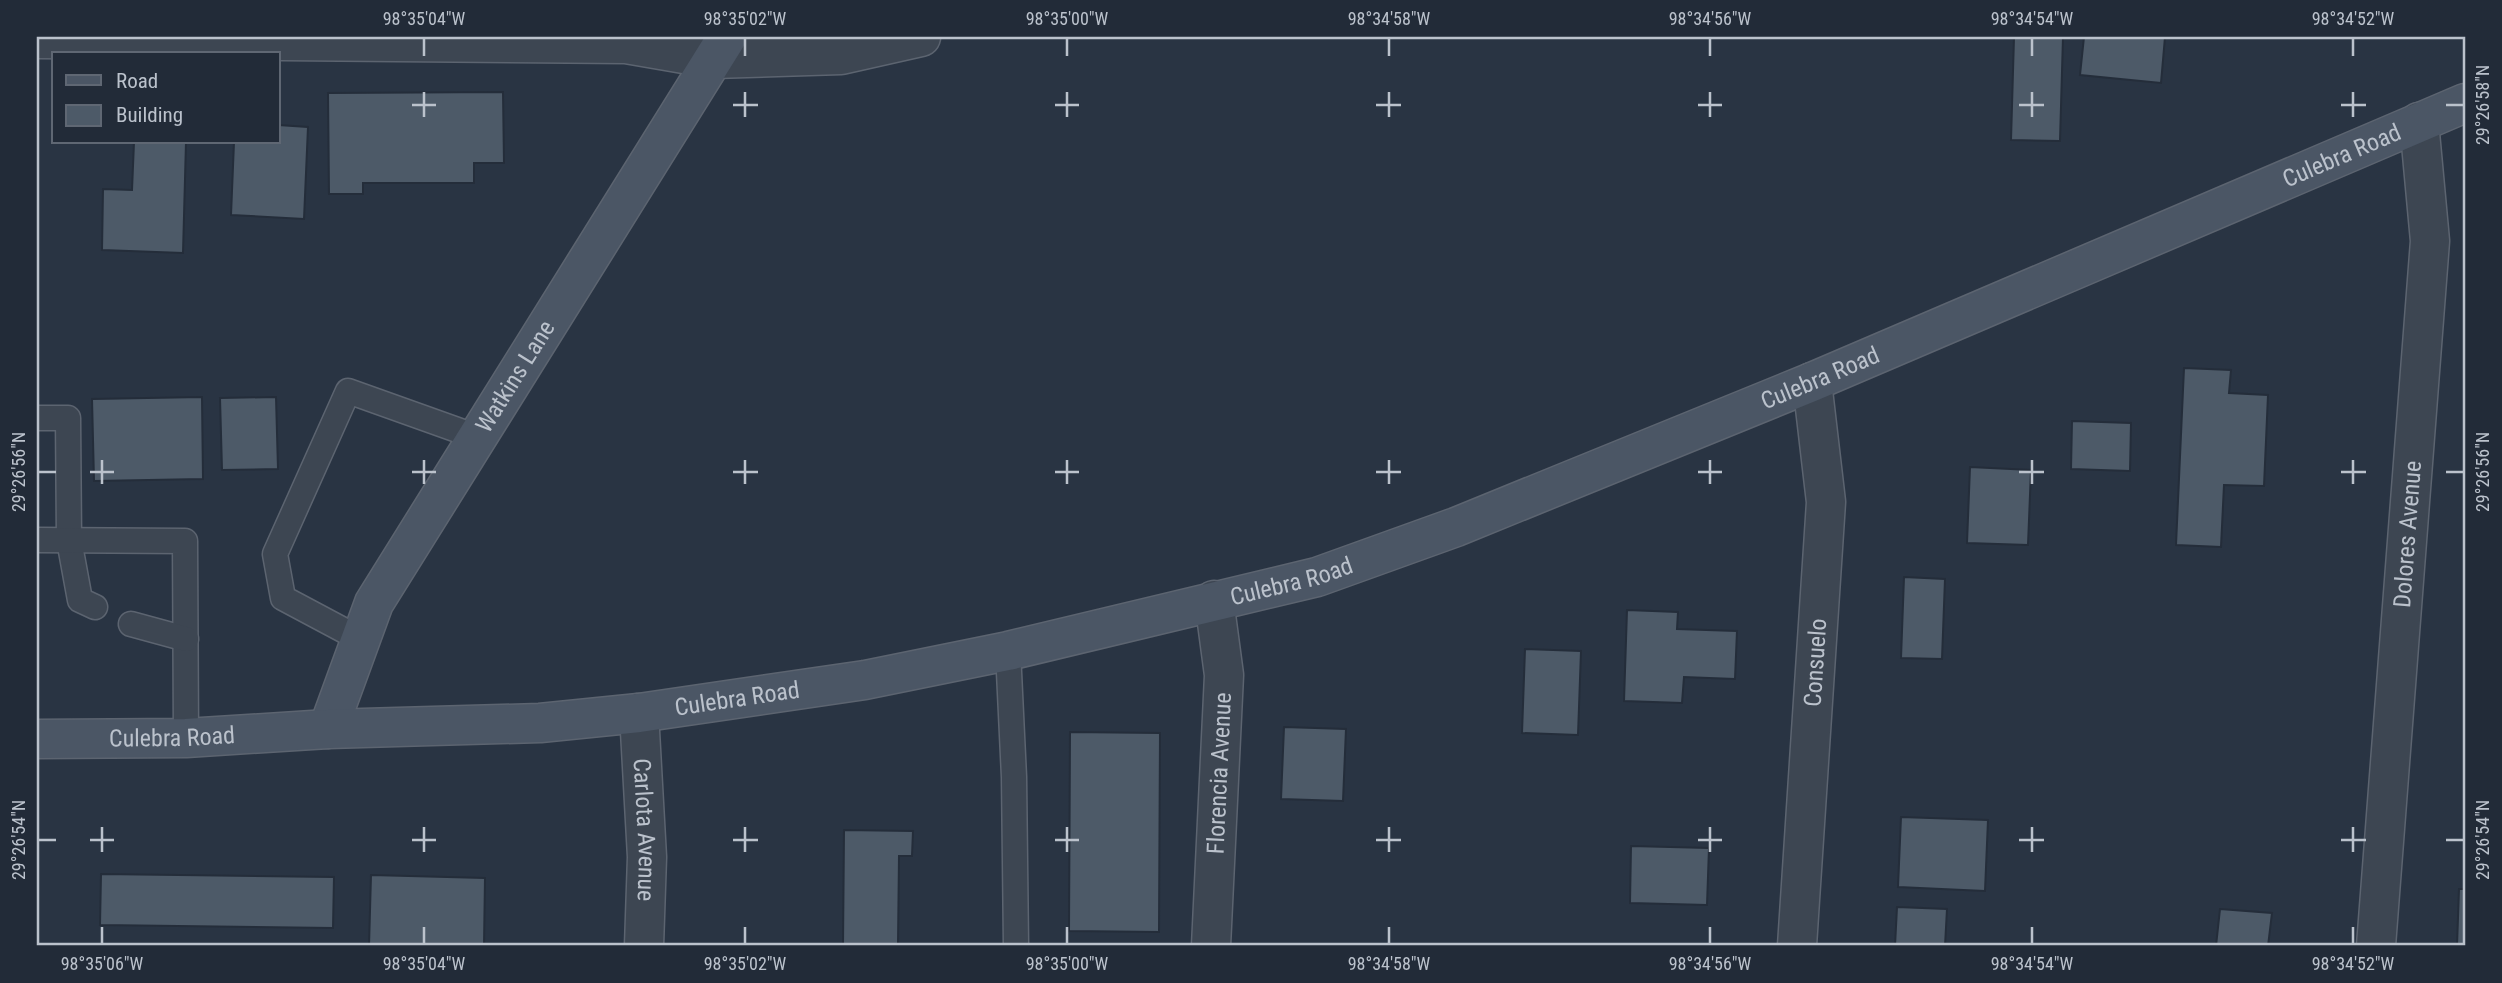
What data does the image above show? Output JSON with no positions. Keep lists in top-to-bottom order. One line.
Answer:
{"streets":{"main road":["Culebra Road","Watkins Lane"],"street":["Dolores Avenue","Consuelo","Florencia Avenue","Carlota Avenue"]},"crossings":[["Culebra Road","Watkins Lane"],["Culebra Road","Dolores Avenue"],["Culebra Road","Consuelo"],["Culebra Road","Florencia Avenue"],["Culebra Road","Carlota Avenue"]],"legend":["Road","Building"],"coordinates":["98°35'04\"W","98°35'02\"W","98°35'00\"W","98°34'58\"W","98°34'56\"W","98°34'54\"W","98°34'52\"W","29°26'58\"N","29°26'56\"N","29°26'54\"N","98°35'06\"W"]}
